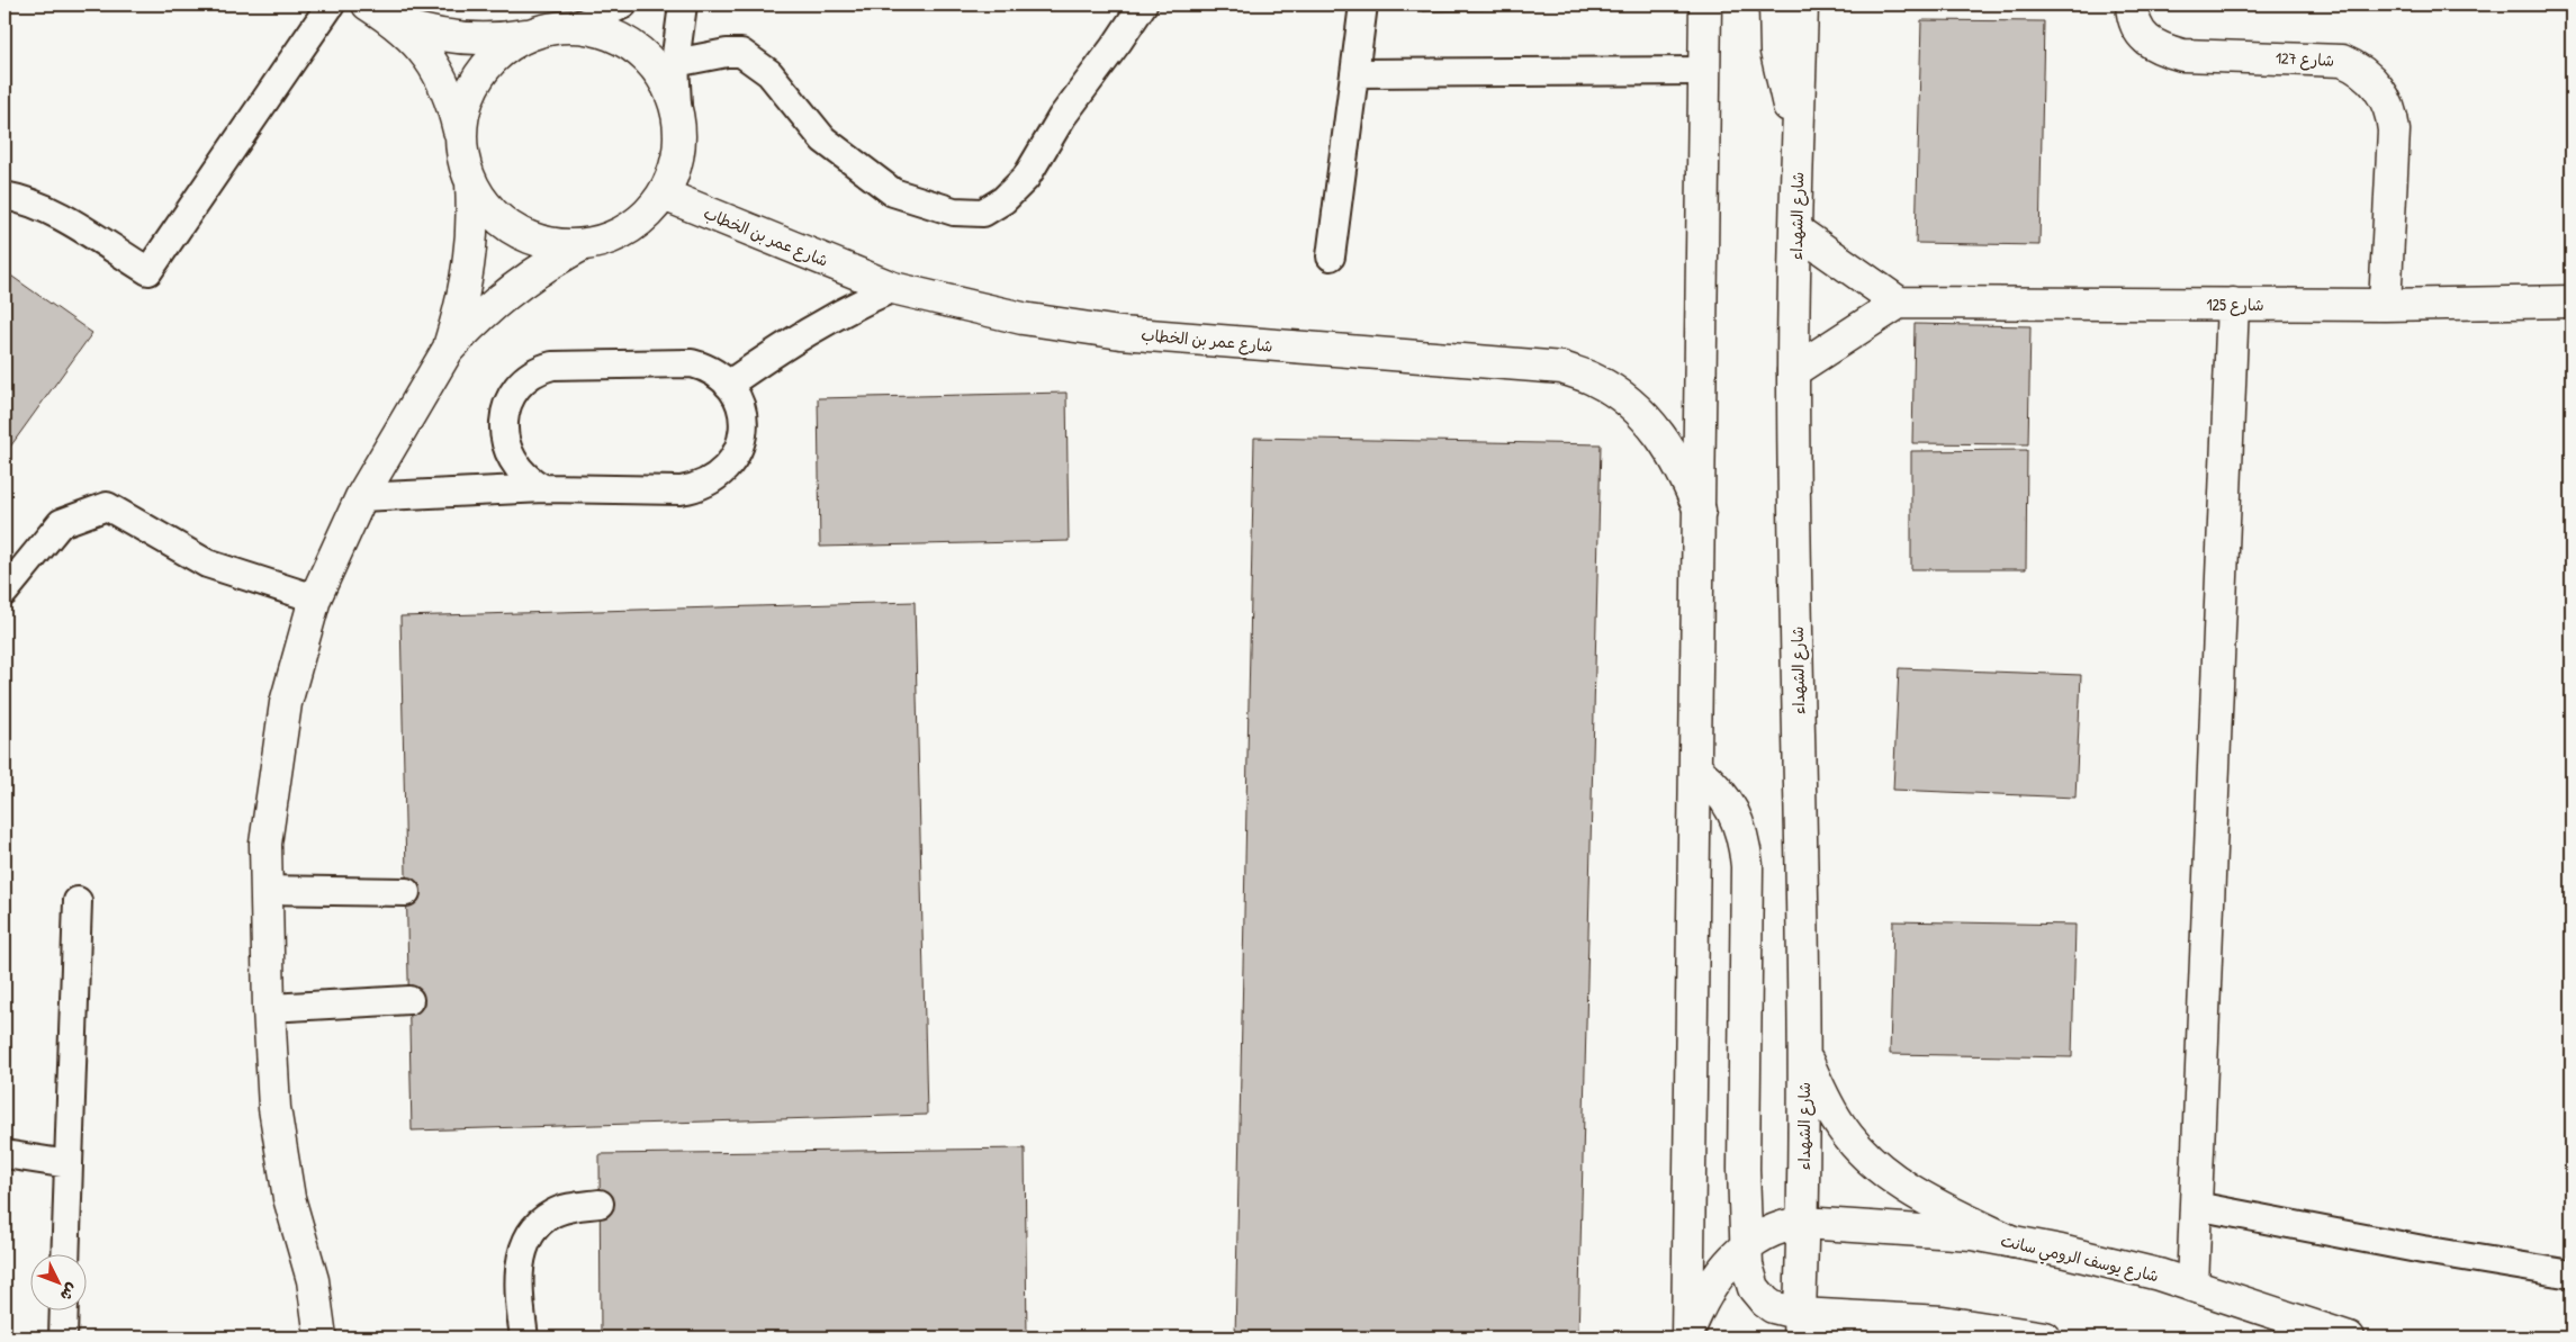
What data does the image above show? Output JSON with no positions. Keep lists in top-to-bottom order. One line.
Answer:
{"streets":{"street":["شارع 127","شارع الشهداء","شارع عمر بن الخطاب","شارع 125","شارع يوسف الرومي سانت"]},"crossings":[["شارع 127","شارع 125"],["شارع الشهداء","شارع يوسف الرومي سانت"]],"north":"bottom right"}
